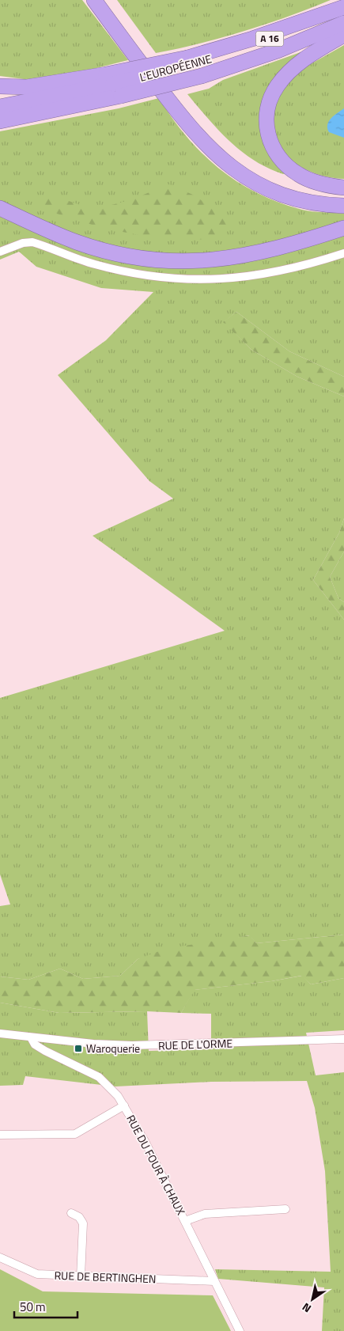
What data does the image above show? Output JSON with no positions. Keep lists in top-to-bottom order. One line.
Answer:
{"streets":{"highway":["A 16","L'EUROPÉENNE"],"street":["RUE DE L'ORME","RUE DU FOUR À CHAUX","RUE DE BERTINGHEN"]},"crossings":[["RUE DE L'ORME","RUE DU FOUR À CHAUX"],["RUE DU FOUR À CHAUX","RUE DE BERTINGHEN"]],"places":{"transit":["Waroquerie"]},"scale_bar":"50 m","north":"bottom left"}
